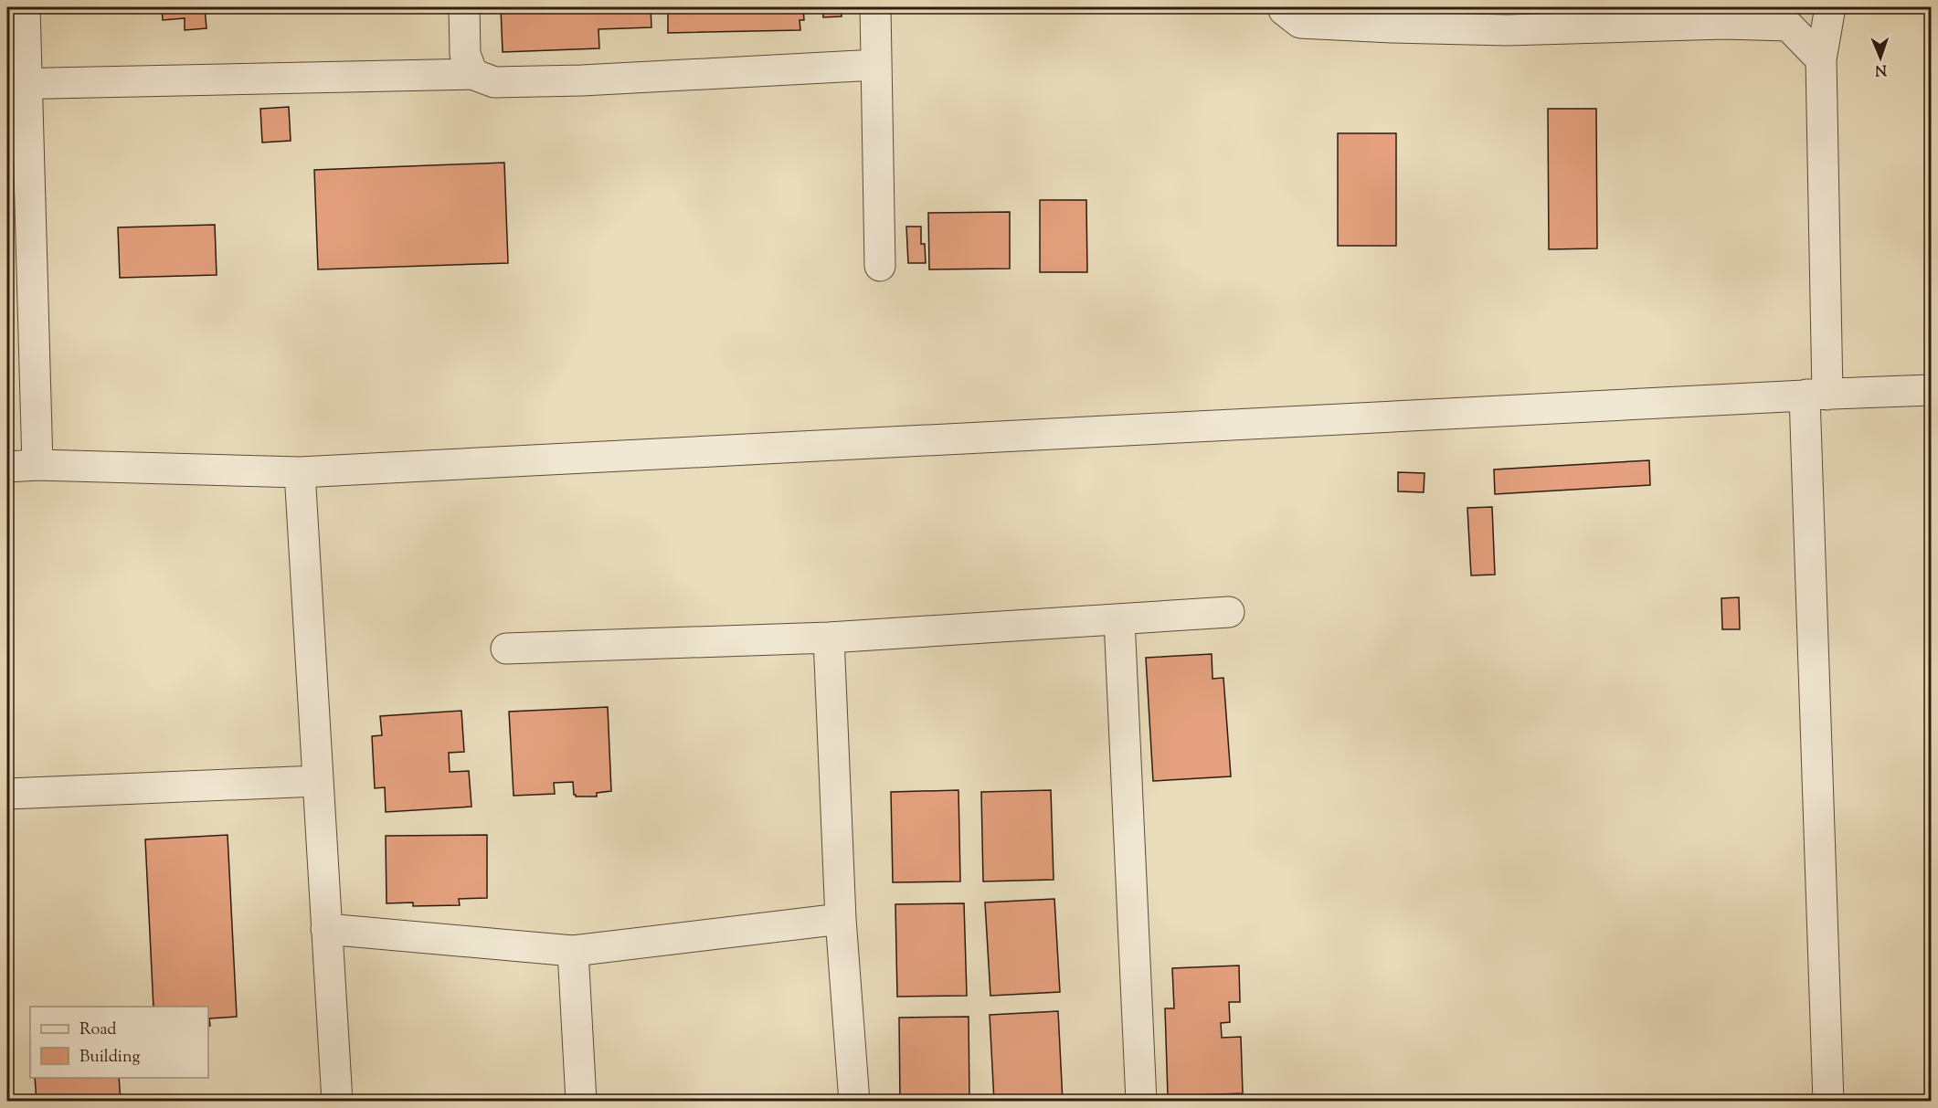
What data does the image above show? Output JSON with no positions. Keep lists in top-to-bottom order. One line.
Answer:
{"legend":["Road","Building"],"north":"bottom"}
